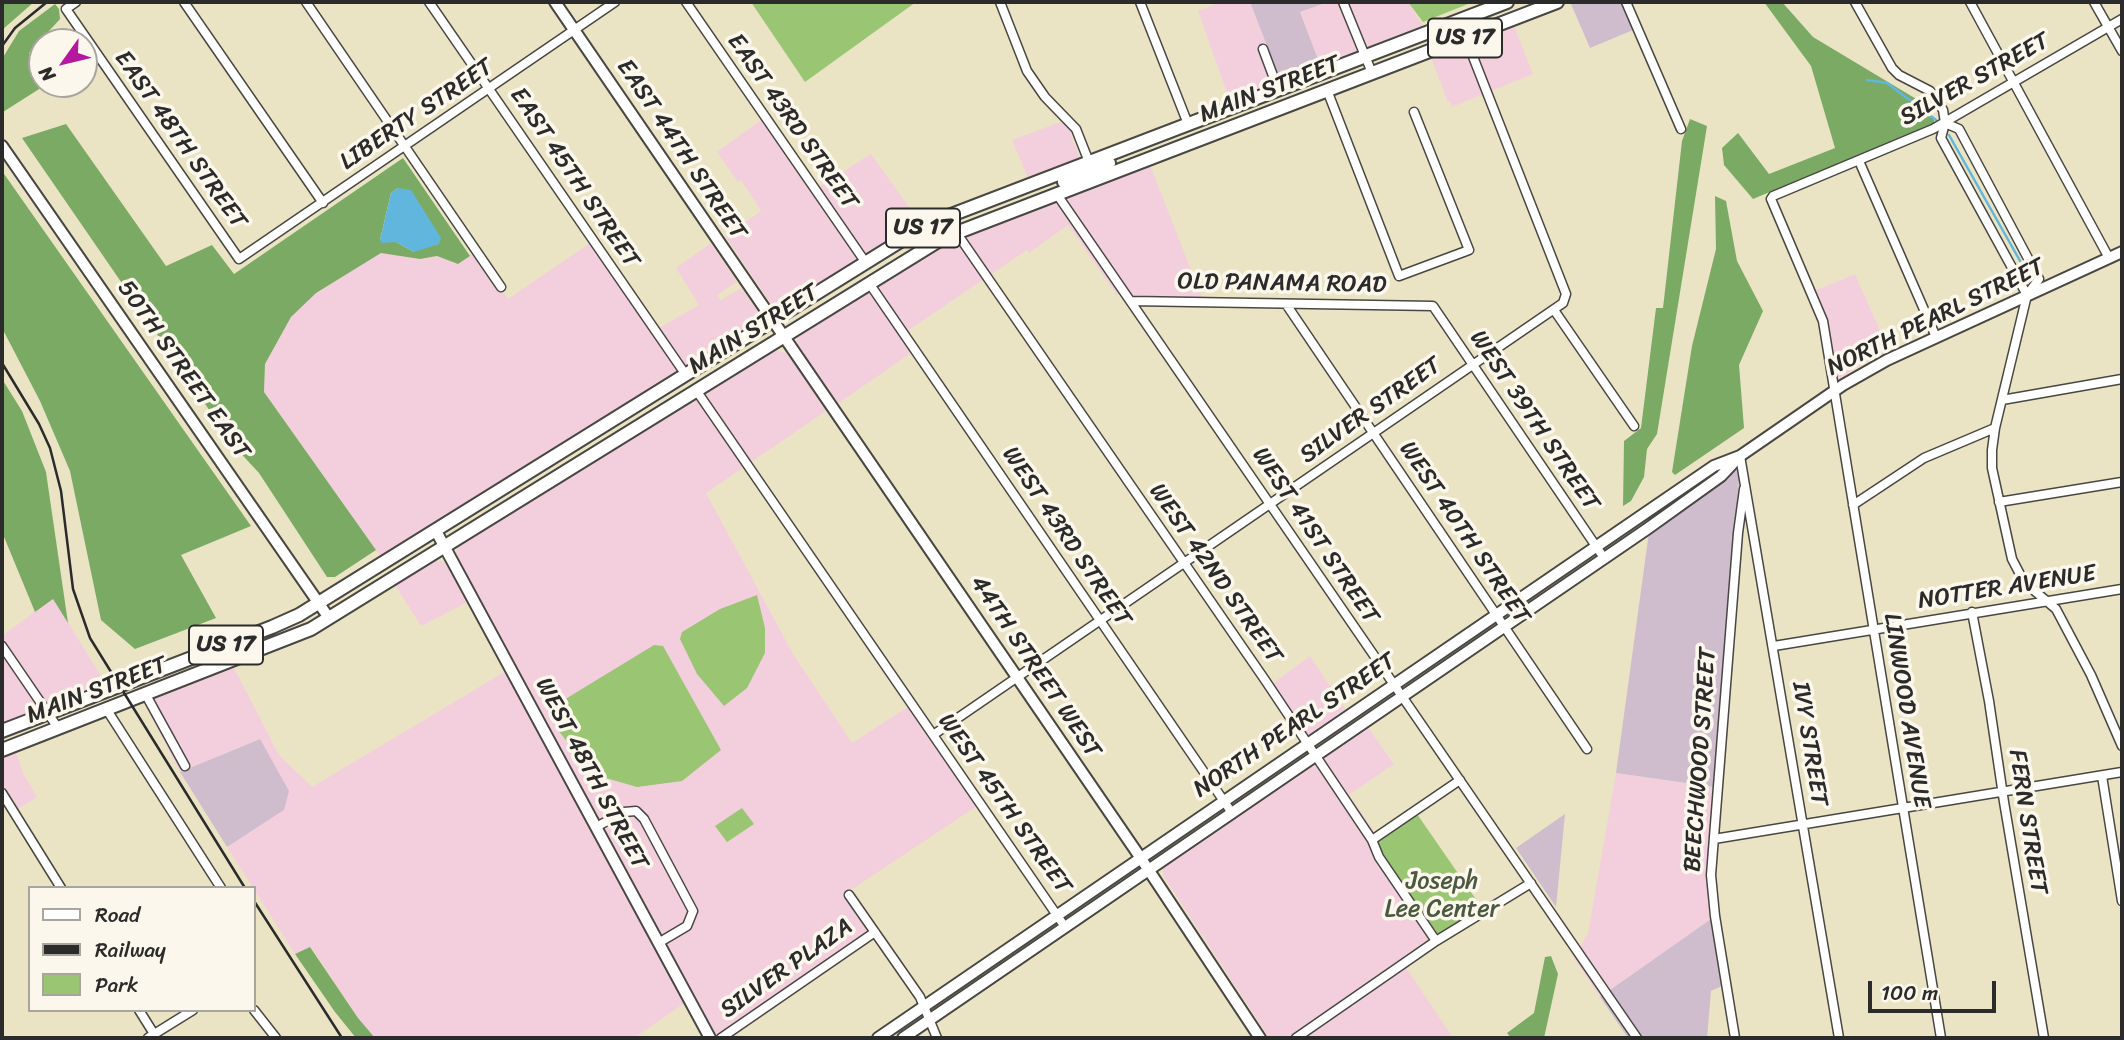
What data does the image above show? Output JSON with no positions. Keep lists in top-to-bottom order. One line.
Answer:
{"streets":{"main road":["US 17","MAIN STREET"],"street":["SILVER STREET","LIBERTY STREET","EAST 43RD STREET","EAST 48TH STREET","EAST 44TH STREET","EAST 45TH STREET","OLD PANAMA ROAD","NORTH PEARL STREET","50TH STREET EAST","WEST 39TH STREET","WEST 40TH STREET","WEST 41ST STREET","WEST 43RD STREET","WEST 42ND STREET","NOTTER AVENUE","44TH STREET WEST","LINWOOD AVENUE","IVY STREET","BEECHWOOD STREET","WEST 48TH STREET","WEST 45TH STREET","FERN STREET","SILVER PLAZA"]},"crossings":[["SILVER STREET","WEST 39TH STREET"],["SILVER STREET","WEST 40TH STREET"],["SILVER STREET","WEST 41ST STREET"],["SILVER STREET","WEST 43RD STREET"],["SILVER STREET","WEST 42ND STREET"],["SILVER STREET","44TH STREET WEST"],["SILVER STREET","LINWOOD AVENUE"],["SILVER STREET","WEST 45TH STREET"],["MAIN STREET","EAST 43RD STREET"],["MAIN STREET","EAST 44TH STREET"],["MAIN STREET","EAST 45TH STREET"],["MAIN STREET","50TH STREET EAST"],["MAIN STREET","WEST 41ST STREET"],["MAIN STREET","WEST 43RD STREET"],["MAIN STREET","WEST 42ND STREET"],["MAIN STREET","44TH STREET WEST"],["MAIN STREET","WEST 48TH STREET"],["MAIN STREET","WEST 45TH STREET"],["LIBERTY STREET","EAST 48TH STREET"],["LIBERTY STREET","EAST 44TH STREET"],["LIBERTY STREET","EAST 45TH STREET"],["EAST 44TH STREET","44TH STREET WEST"],["OLD PANAMA ROAD","WEST 39TH STREET"],["OLD PANAMA ROAD","WEST 40TH STREET"],["OLD PANAMA ROAD","WEST 41ST STREET"],["NORTH PEARL STREET","WEST 39TH STREET"],["NORTH PEARL STREET","WEST 40TH STREET"],["NORTH PEARL STREET","WEST 41ST STREET"],["NORTH PEARL STREET","WEST 43RD STREET"],["NORTH PEARL STREET","WEST 42ND STREET"],["NORTH PEARL STREET","44TH STREET WEST"],["NORTH PEARL STREET","LINWOOD AVENUE"],["NORTH PEARL STREET","IVY STREET"],["NORTH PEARL STREET","WEST 45TH STREET"],["NOTTER AVENUE","LINWOOD AVENUE"],["NOTTER AVENUE","IVY STREET"],["NOTTER AVENUE","FERN STREET"],["IVY STREET","BEECHWOOD STREET"]],"parks":["Joseph Lee Center"],"legend":["Road","Railway","Park"],"scale_bar":"100 m","north":"bottom left"}
